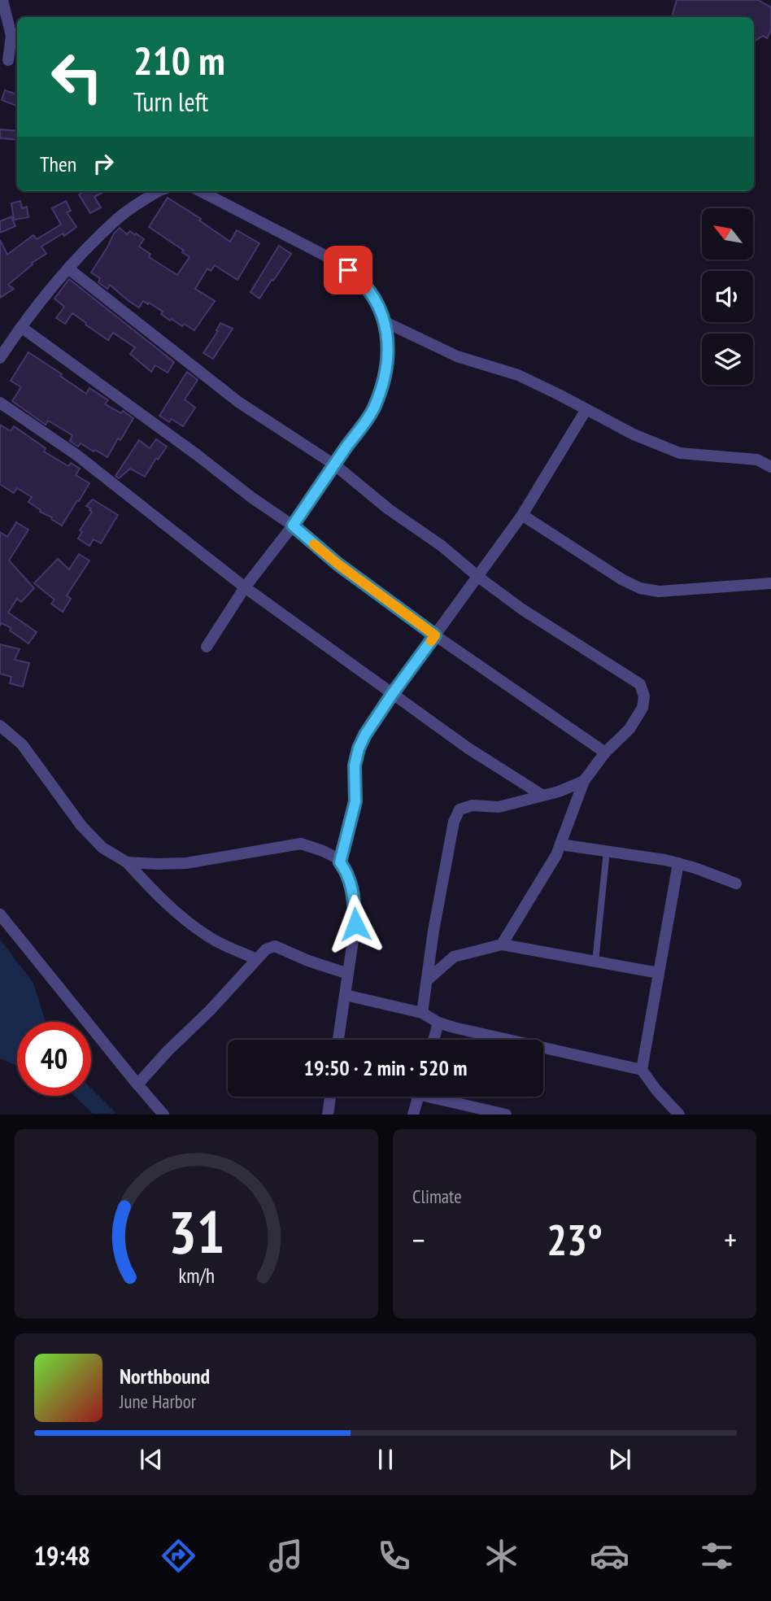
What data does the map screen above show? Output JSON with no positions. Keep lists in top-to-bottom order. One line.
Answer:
{"north":"top left","page":{"turn":["210 m","Turn left"],"then":"Then","limit":"40","trip":"19:50 · 2 min · 520 m","tile":"Climate","heat":["−","23°","+"],"song":["Northbound","June Harbor"],"tabs":"19:48","gauge":["31","km/h"]}}
